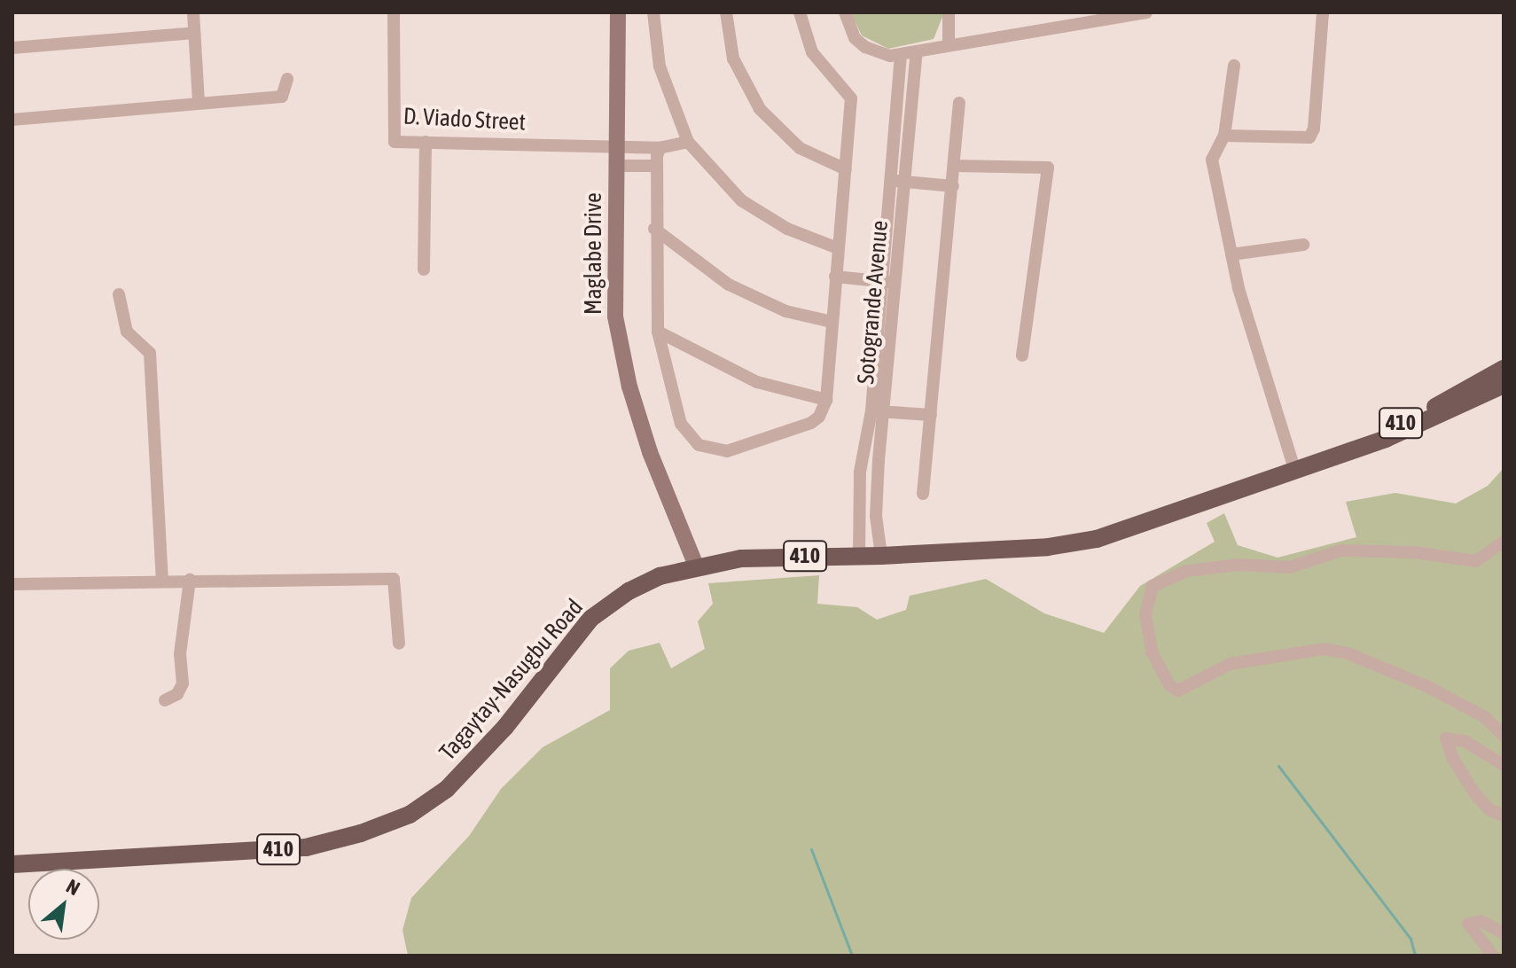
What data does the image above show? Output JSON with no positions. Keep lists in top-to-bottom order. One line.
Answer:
{"streets":{"main road":["Maglabe Drive","410","Tagaytay-Nasugbu Road"],"street":["D. Viado Street","Sotogrande Avenue"]},"crossings":[["D. Viado Street","Maglabe Drive"],["Maglabe Drive","Tagaytay-Nasugbu Road"],["Sotogrande Avenue","Tagaytay-Nasugbu Road"]],"north":"top right"}
